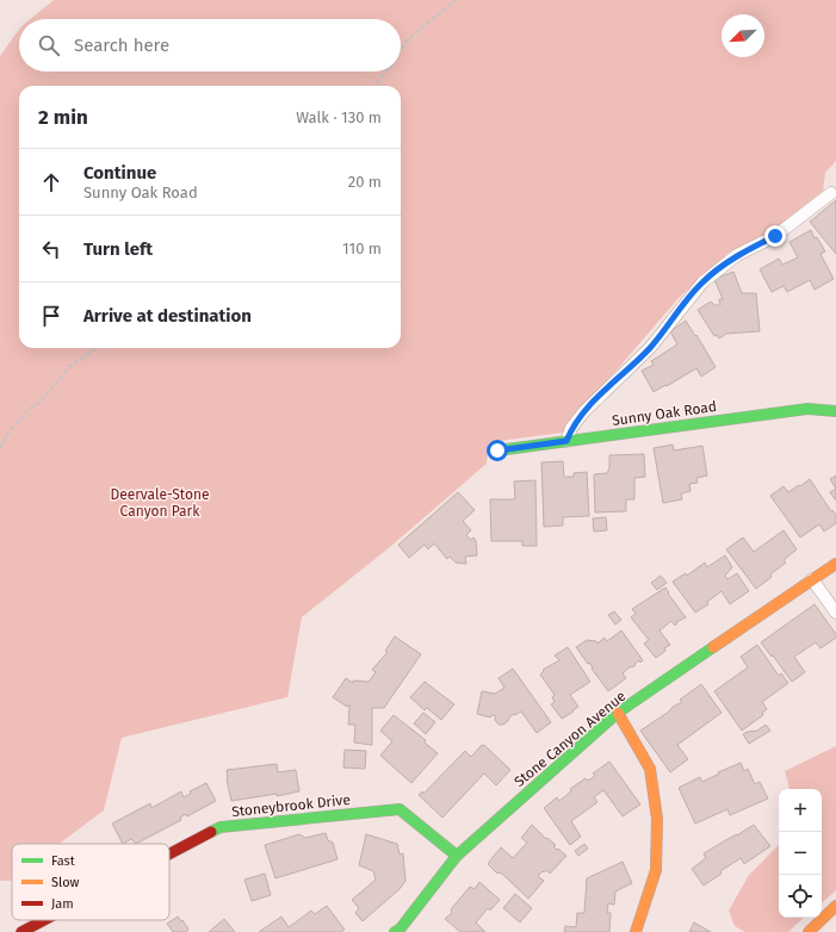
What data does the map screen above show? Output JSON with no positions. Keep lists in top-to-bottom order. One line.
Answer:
{"streets":{"street":["Sunny Oak Road","Stone Canyon Avenue","Stoneybrook Drive"]},"crossings":[["Stone Canyon Avenue","Stoneybrook Drive"]],"parks":["Deervale-Stone Canyon Park"],"legend":["Fast","Slow","Jam"],"north":"bottom left","page":{"search":"Search here","heading":["2 min","Walk · 130 m"],"list":[["Continue","Sunny Oak Road","20 m"],["Turn left","110 m"],"Arrive at destination"],"map_buttons":["+","−"]}}
